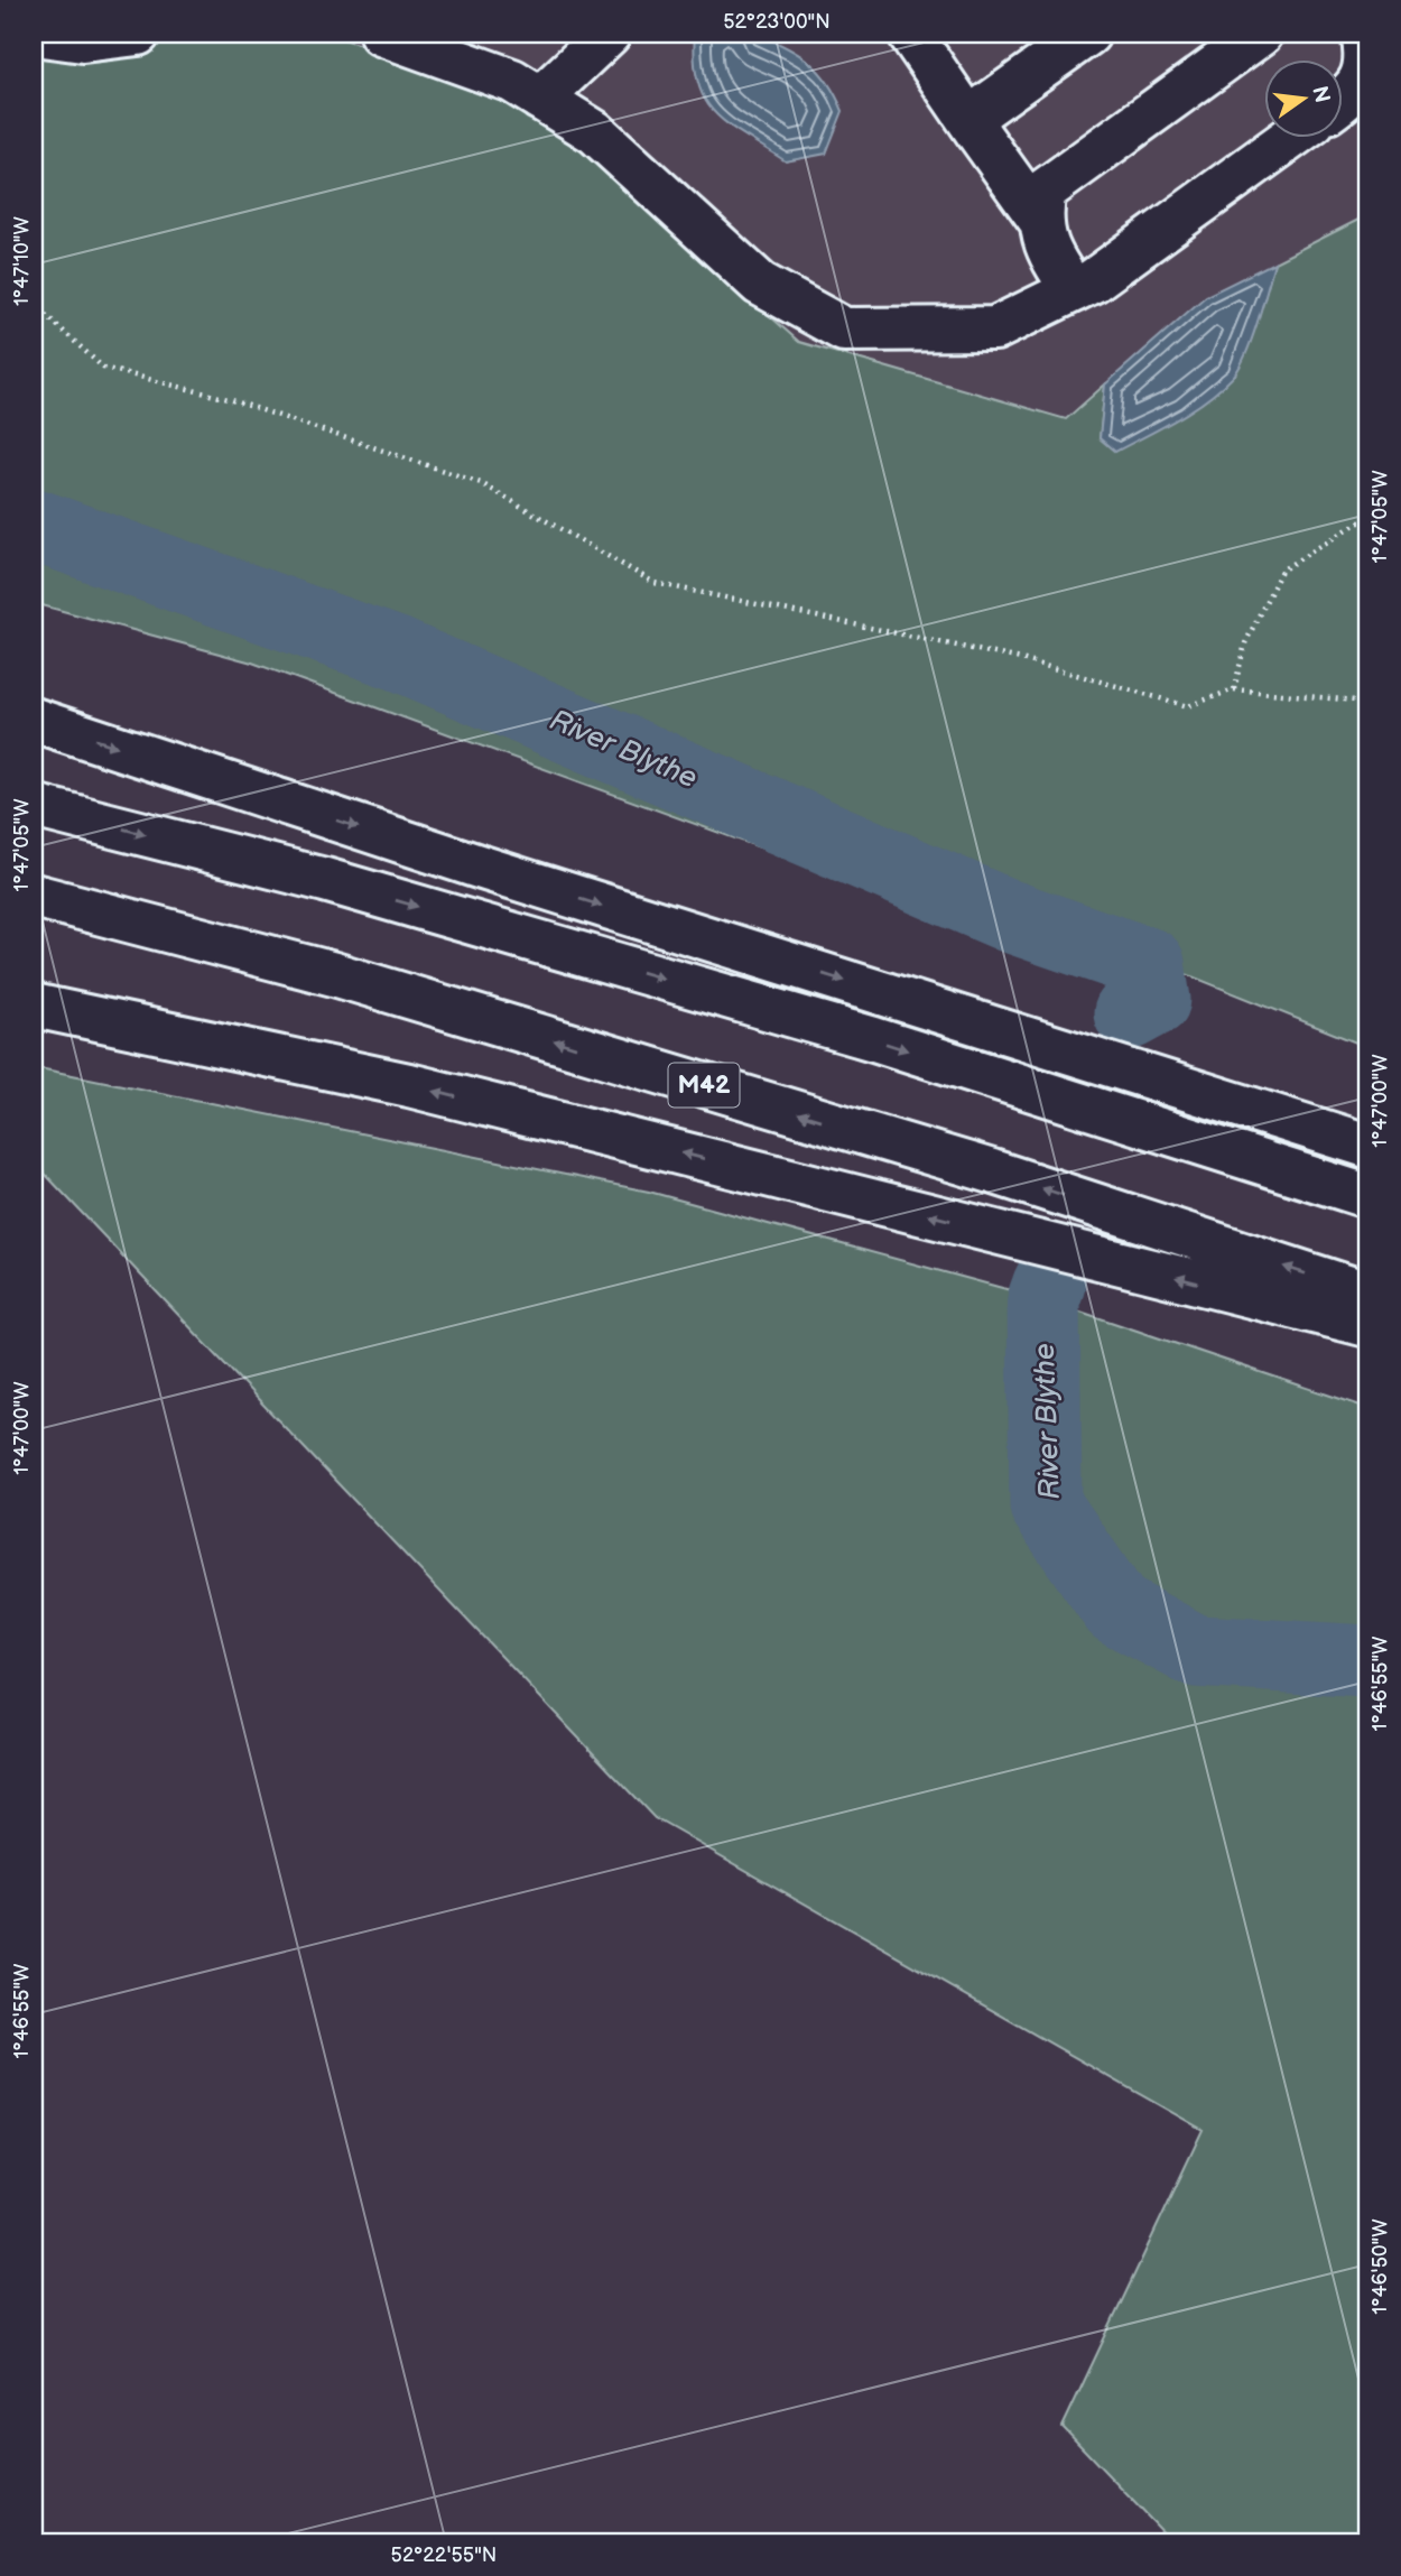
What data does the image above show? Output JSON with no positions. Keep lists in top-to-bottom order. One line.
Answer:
{"streets":{"main road":["M42"]},"water":["River Blythe"],"north":"right","coordinates":["52°23'00\"N","1°47'10\"W","1°47'05\"W","1°47'00\"W","1°46'55\"W","1°46'50\"W","52°22'55\"N"]}
